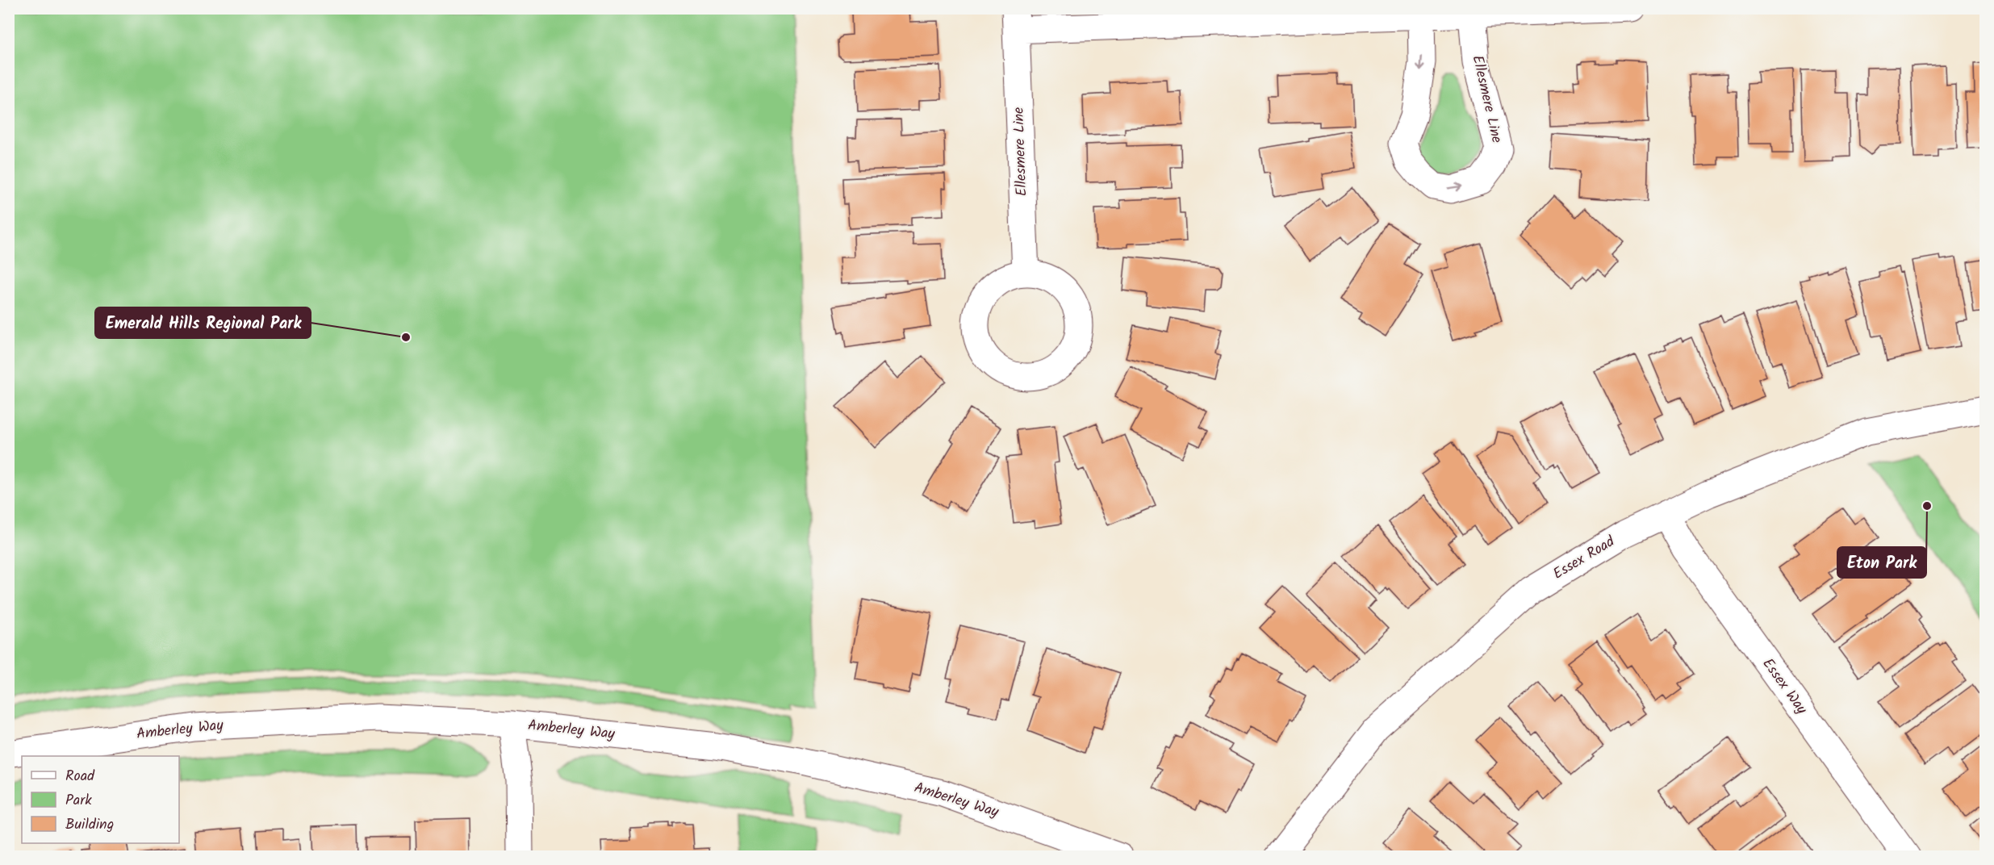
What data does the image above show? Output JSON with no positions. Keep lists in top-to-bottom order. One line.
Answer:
{"streets":{"street":["Ellesmere Line","Essex Road","Essex Way","Amberley Way"]},"crossings":[["Essex Road","Essex Way"]],"places":["Emerald Hills Regional Park","Eton Park"],"legend":["Road","Park","Building"]}
